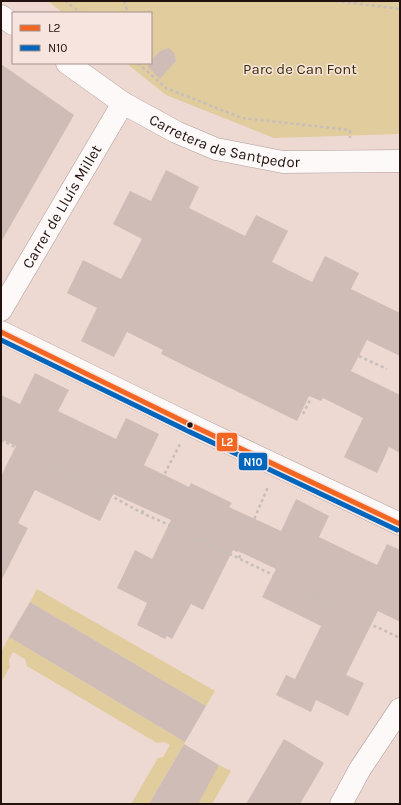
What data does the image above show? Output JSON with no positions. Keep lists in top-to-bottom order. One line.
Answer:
{"streets":{"street":["Carretera de Santpedor","Carrer de Lluís Millet"]},"crossings":[["Carretera de Santpedor","Carrer de Lluís Millet"]],"parks":["Parc de Can Font"],"lines":["transit line L2","transit line N10"],"legend":["L2","N10"]}
